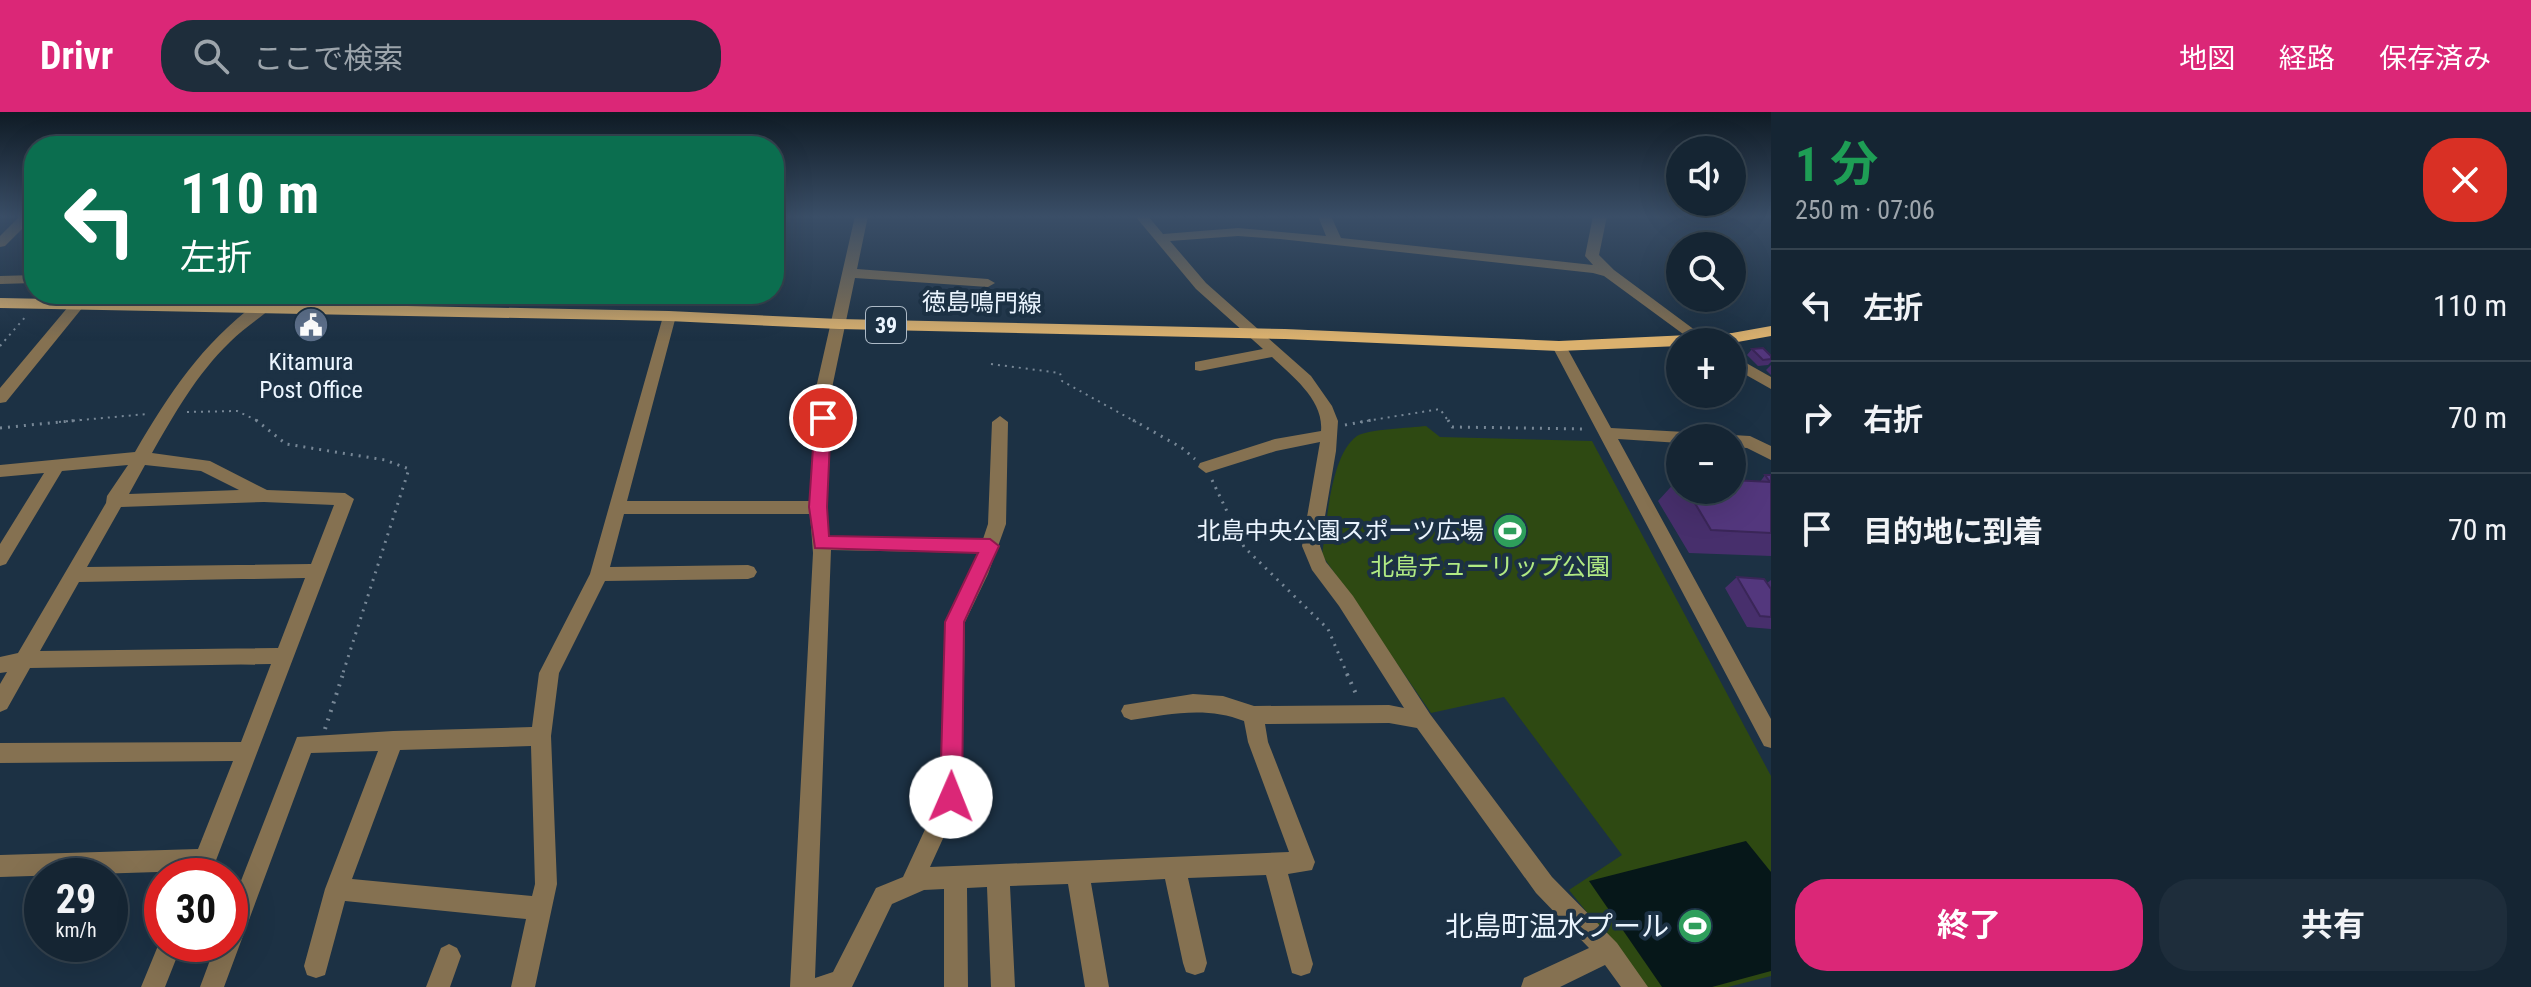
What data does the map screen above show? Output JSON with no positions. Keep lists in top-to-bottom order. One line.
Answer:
{"streets":{"main road":["徳島鳴門線","39"]},"parks":["北島チューリップ公園"],"places":{"public building":["Kitamura Post Office"],"sports":["北島中央公園スポーツ広場","北島町温水プール"]},"page":{"header":"Drivr","search":"ここで検索","nav":["地図","経路","保存済み"],"heading":["1 分","250 m · 07:06"],"map_buttons":["+","−"],"turn":["110 m","左折"],"list":[{"name":"左折","value":"110 m"},{"name":"右折","value":"70 m"},{"name":"目的地に到着","value":"70 m"}],"speed":"29 km/h","limit":"30","buttons":["終了","共有"]}}
